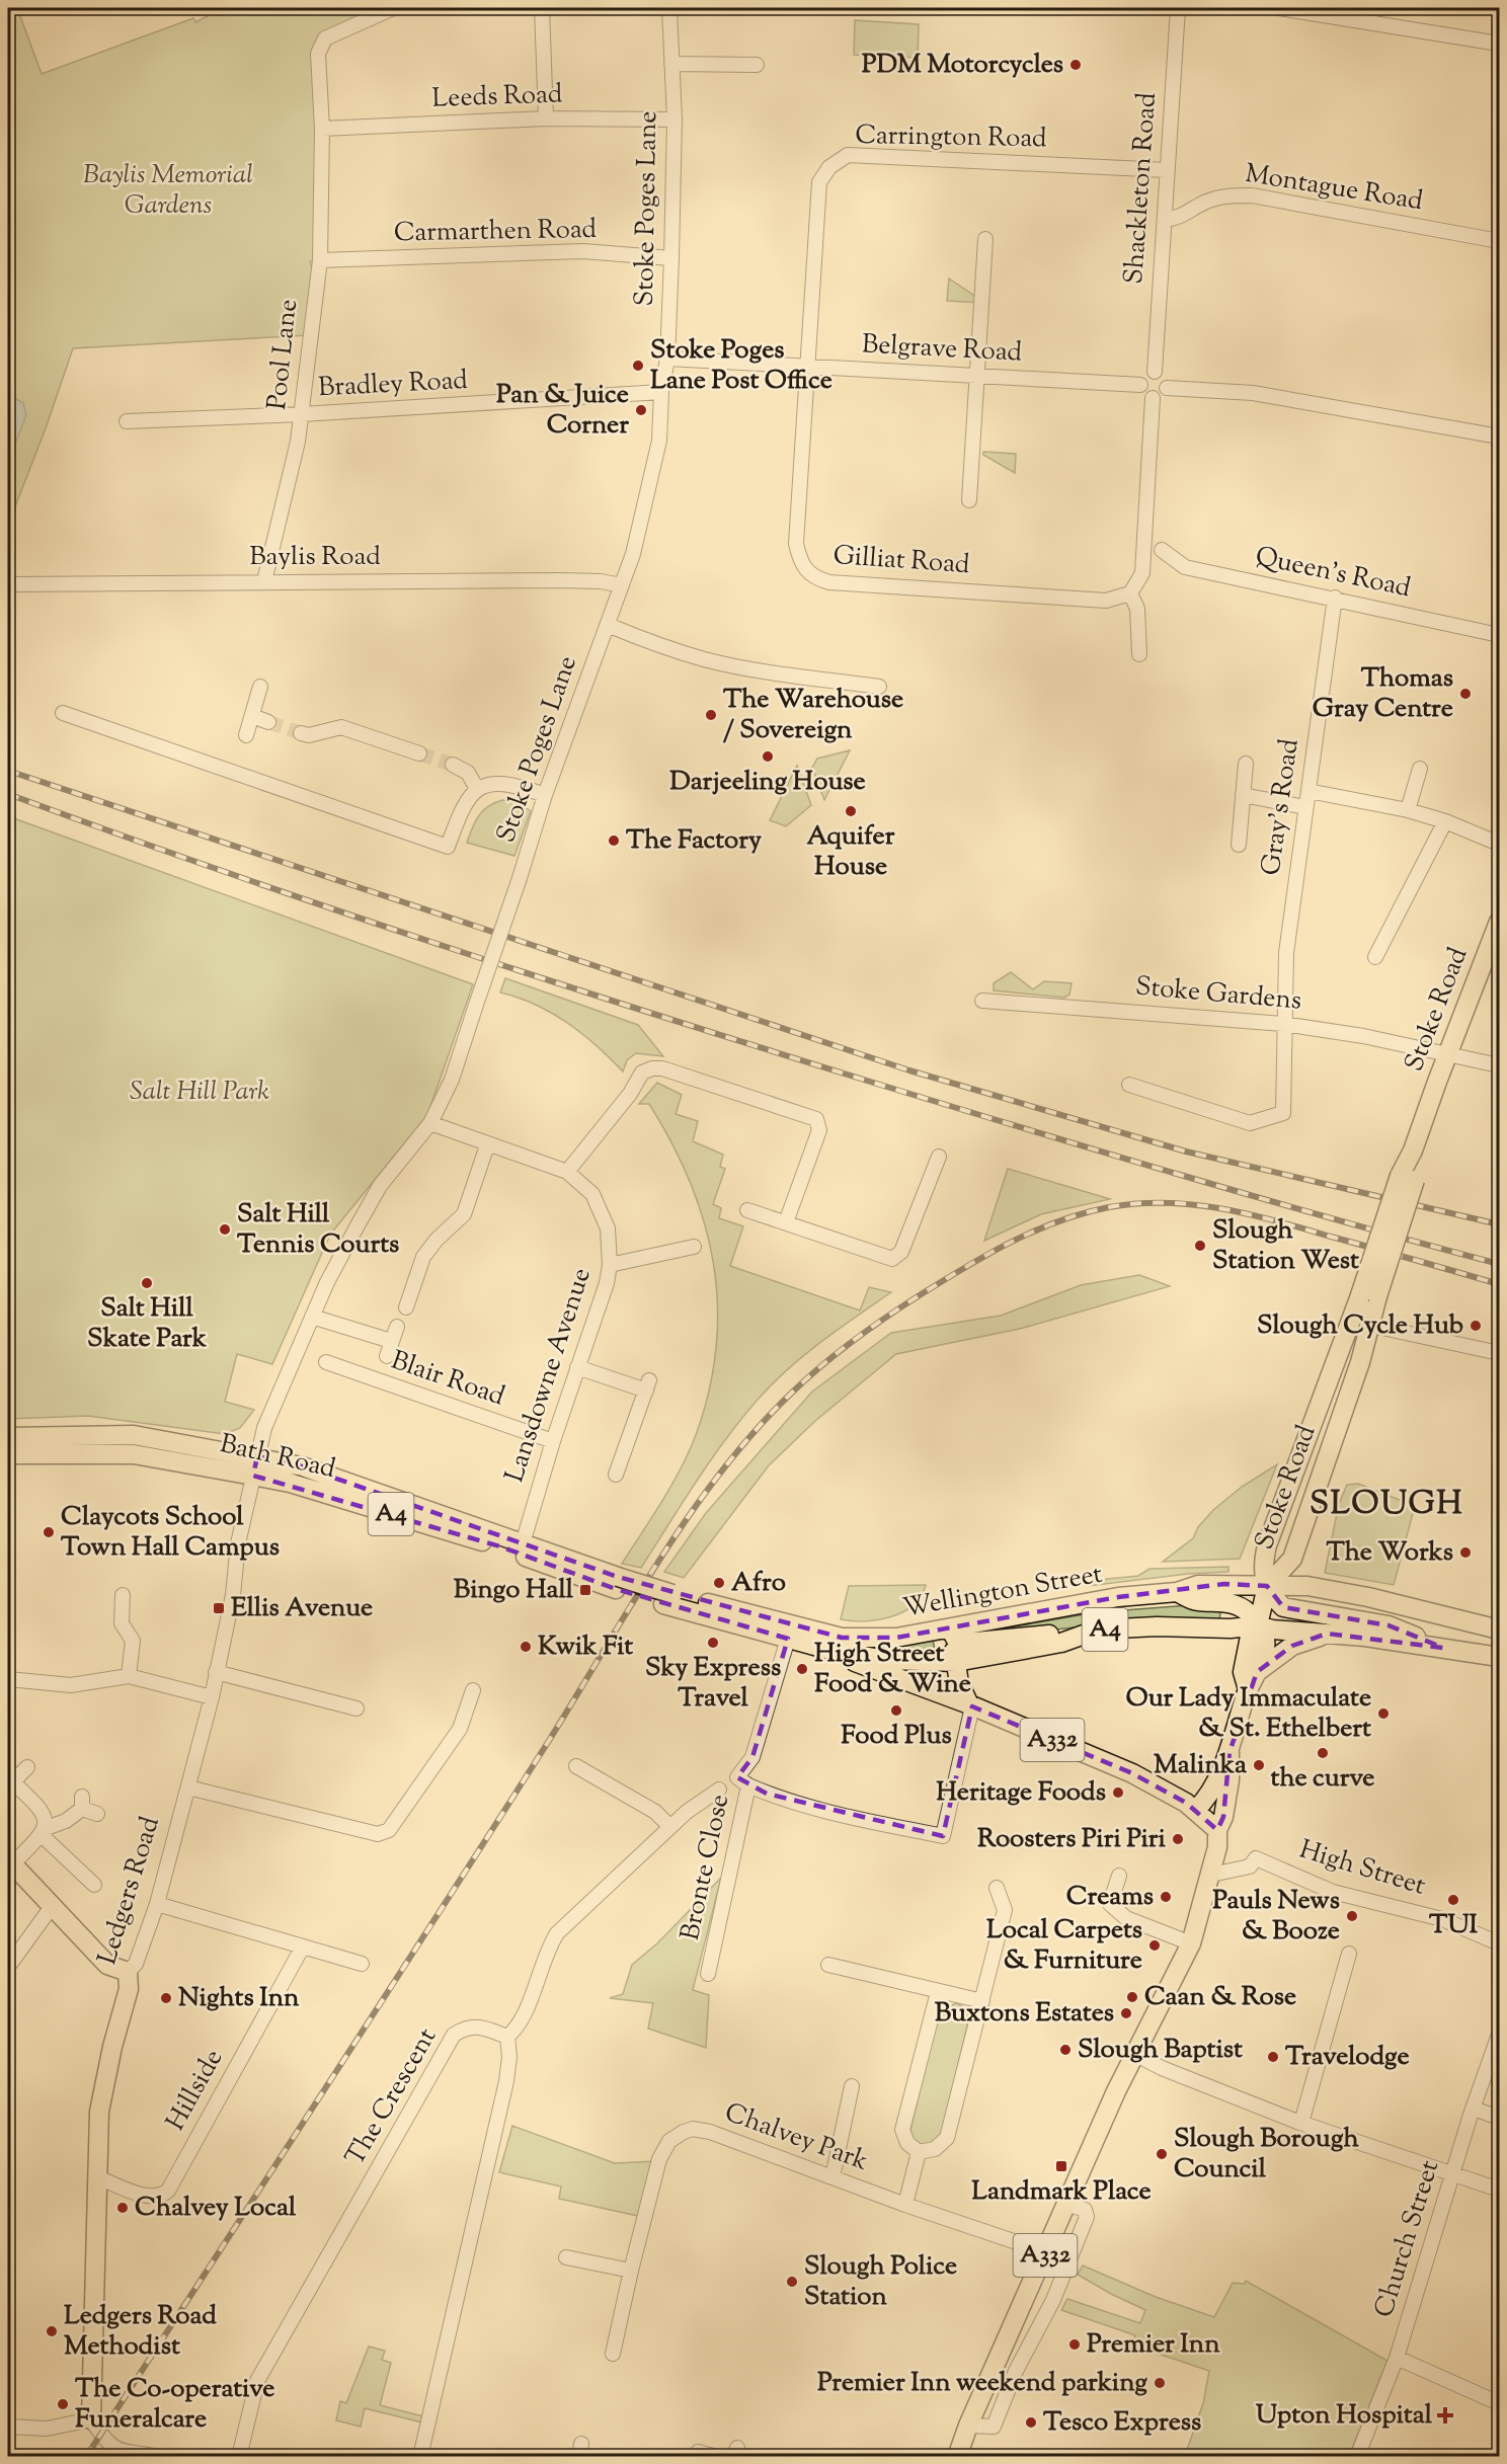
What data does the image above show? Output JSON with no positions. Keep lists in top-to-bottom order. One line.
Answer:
{"streets":{"main road":["Stoke Road","Bath Road","A4","Wellington Street","A332","Ledgers Road"],"street":["Leeds Road","Carrington Road","Shackleton Road","Montague Road","Stoke Poges Lane","Carmarthen Road","Belgrave Road","Pool Lane","Bradley Road","Baylis Road","Gilliat Road","Queen's Road","Gray's Road","Stoke Gardens","Lansdowne Avenue","Blair Road","Bronte Close","High Street","Hillside","The Crescent","Chalvey Park","Church Street"]},"crossings":[["Leeds Road","Stoke Poges Lane"],["Leeds Road","Pool Lane"],["Carrington Road","Shackleton Road"],["Carrington Road","Belgrave Road"],["Carrington Road","Gilliat Road"],["Shackleton Road","Montague Road"],["Shackleton Road","Belgrave Road"],["Stoke Poges Lane","Carmarthen Road"],["Stoke Poges Lane","Belgrave Road"],["Stoke Poges Lane","Bradley Road"],["Stoke Poges Lane","Baylis Road"],["Stoke Poges Lane","Lansdowne Avenue"],["Stoke Poges Lane","Bath Road"],["Stoke Poges Lane","Ledgers Road"],["Carmarthen Road","Pool Lane"],["Belgrave Road","Gilliat Road"],["Pool Lane","Bradley Road"],["Pool Lane","Baylis Road"],["Queen's Road","Gray's Road"],["Gray's Road","Stoke Gardens"],["Stoke Gardens","Stoke Road"],["Stoke Road","Wellington Street"],["Lansdowne Avenue","Blair Road"],["Lansdowne Avenue","Bath Road"],["Lansdowne Avenue","Wellington Street"],["Bath Road","Wellington Street"],["Bath Road","Ledgers Road"],["A4","Wellington Street"],["A332","High Street"],["A332","Chalvey Park"],["Ledgers Road","Hillside"]],"districts":["SLOUGH"],"parks":["Baylis Memorial Gardens","Salt Hill Park"],"places":{"other":["PDM Motorcycles","Stoke Poges Lane Post Office","Pan & Juice Corner","Thomas Gray Centre","The Warehouse / Sovereign","Darjeeling House","Aquifer House","The Factory","Salt Hill Tennis Courts","Slough Station West","Salt Hill Skate Park","Slough Cycle Hub","Claycots School Town Hall Campus","The Works","Afro","Sky Express Travel","Kwik Fit","High Street Food & Wine","Food Plus","Our Lady Immaculate & St. Ethelbert","the curve","Malinka","Heritage Foods","Roosters Piri Piri","Creams","TUI","Pauls News & Booze","Local Carpets & Furniture","Caan & Rose","Nights Inn","Buxtons Estates","Slough Baptist","Travelodge","Slough Borough Council","Chalvey Local","Slough Police Station","Ledgers Road Methodist","Premier Inn","Premier Inn weekend parking","The Co-operative Funeralcare","Tesco Express"],"transit":["Bingo Hall","Ellis Avenue","Landmark Place"],"health":["Upton Hospital"]}}
